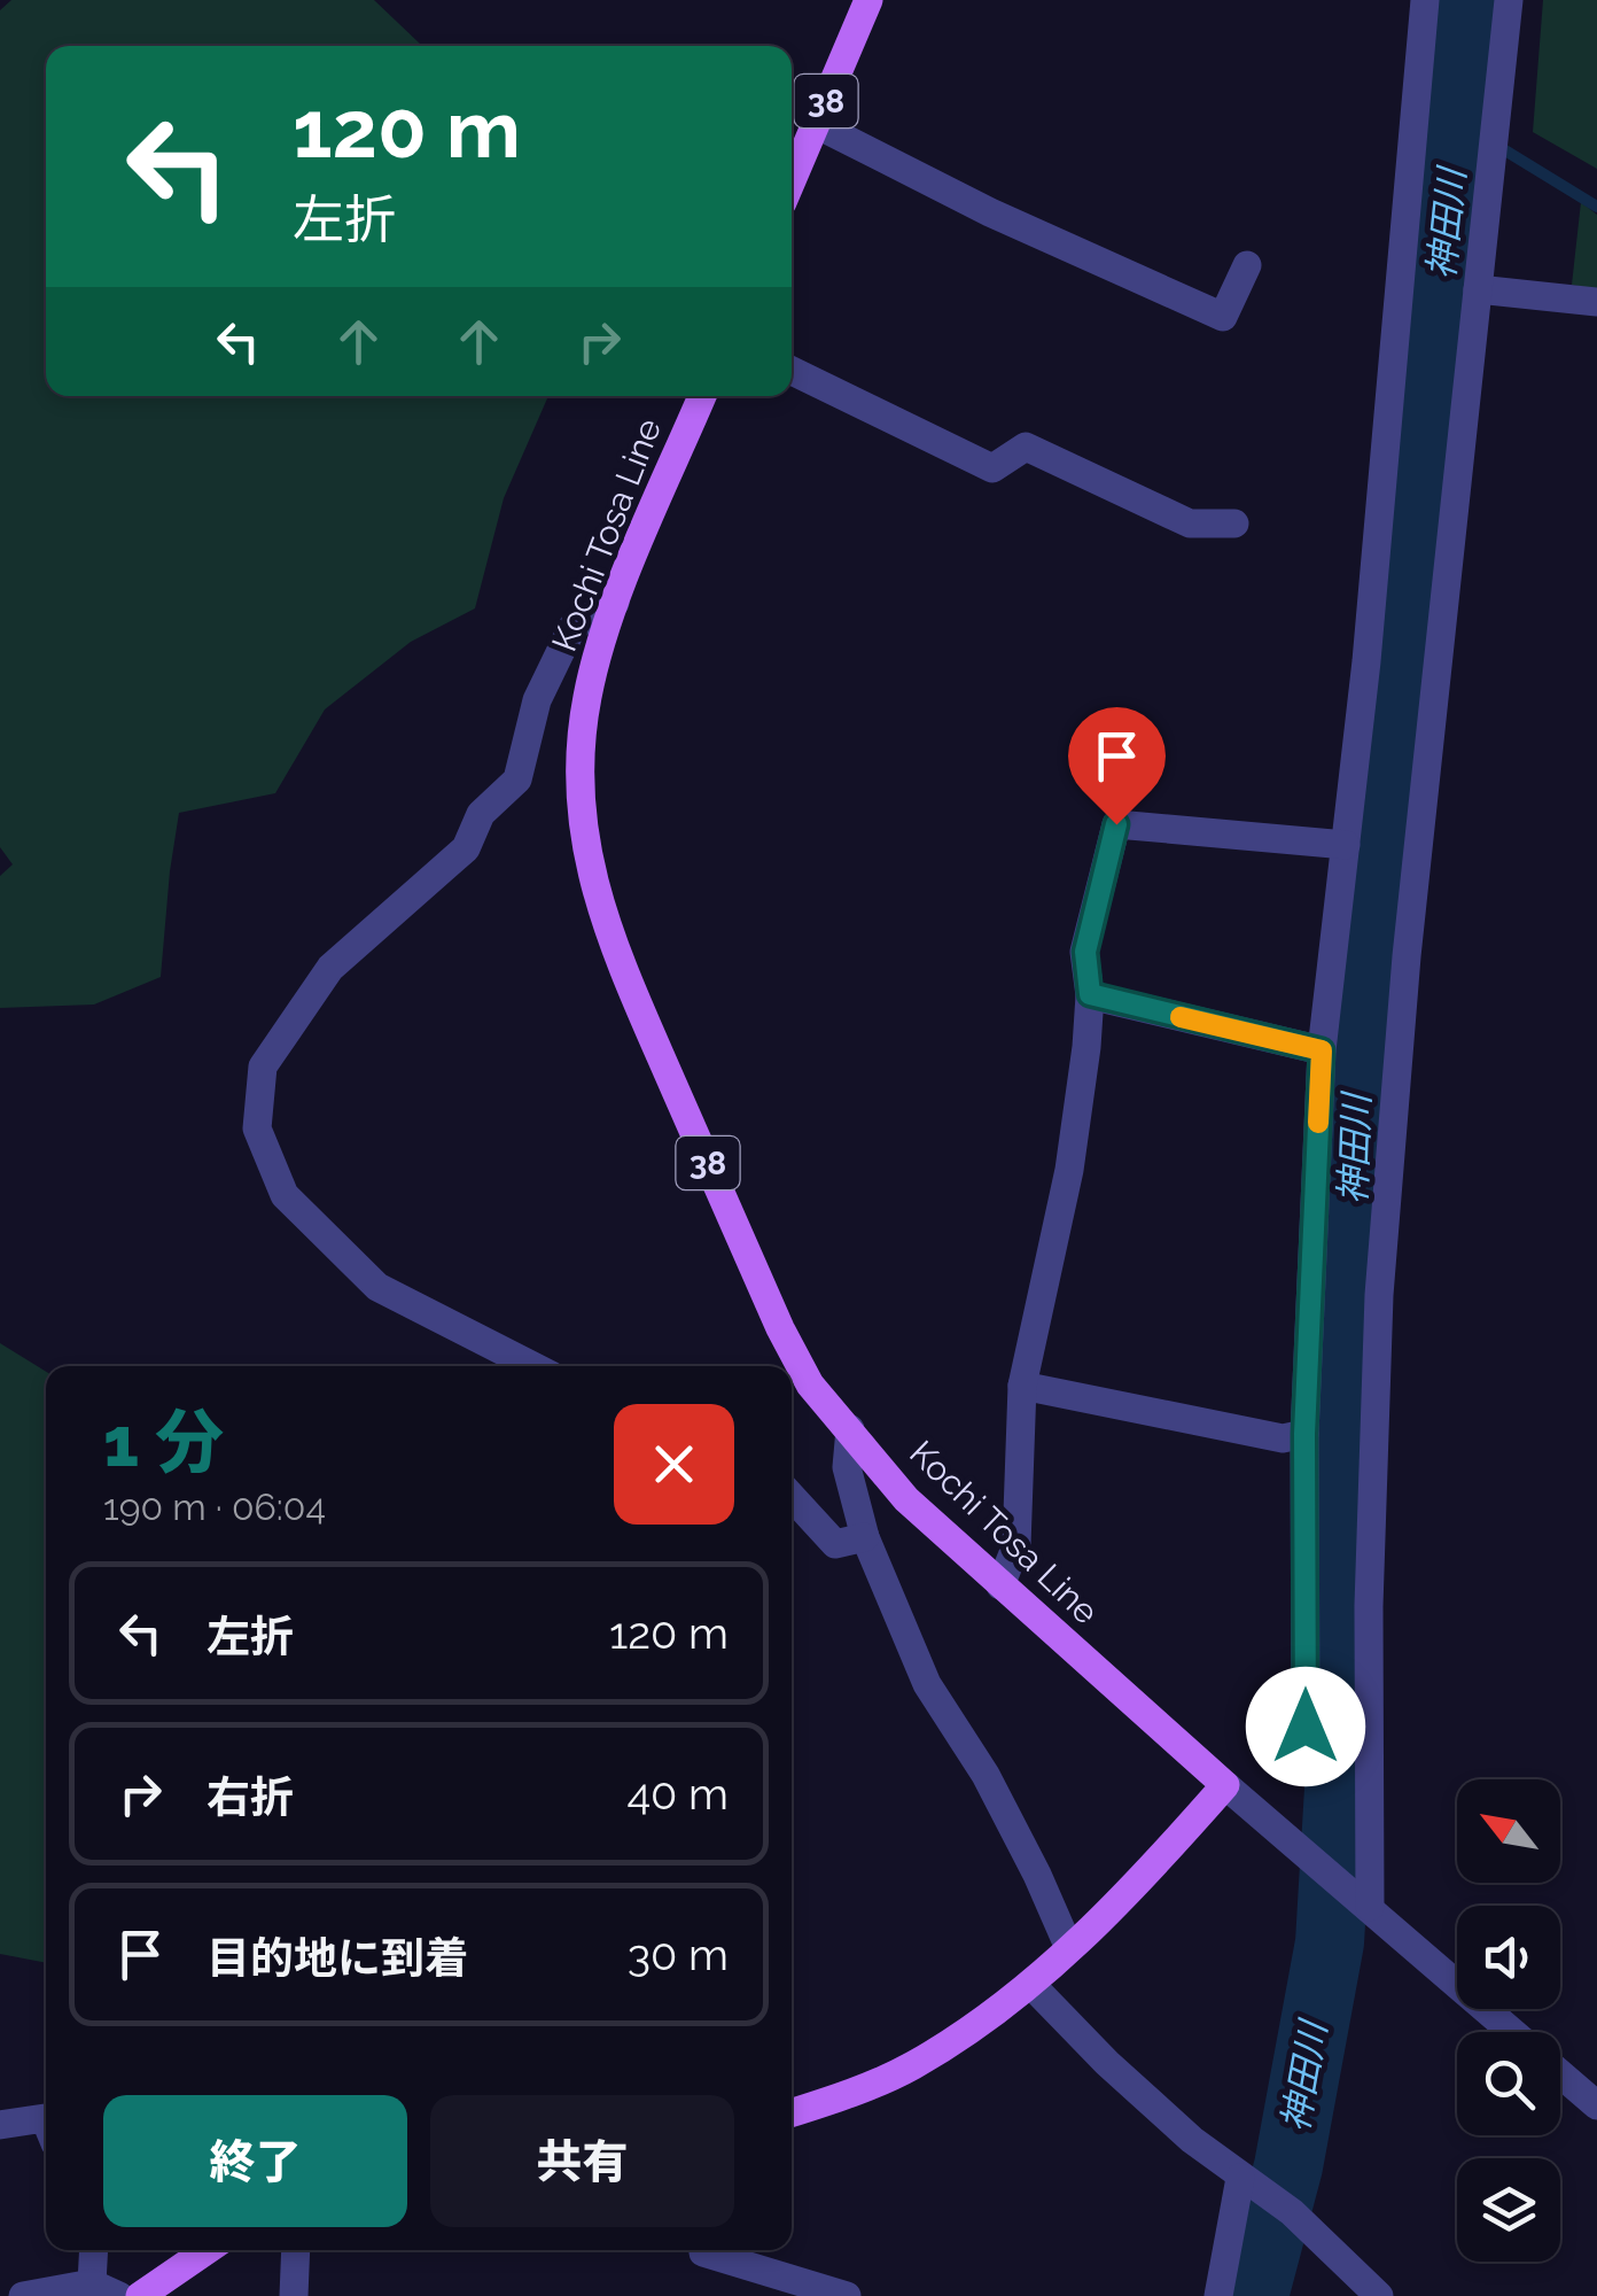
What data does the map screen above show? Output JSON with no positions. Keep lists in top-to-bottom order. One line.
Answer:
{"streets":{"main road":["38","Kochi Tosa Line"]},"water":["神田川"],"north":"top left","page":{"turn":["120 m","左折"],"heading":["1 分","190 m · 06:04"],"list":[{"name":"左折","value":"120 m"},{"name":"右折","value":"40 m"},{"name":"目的地に到着","value":"30 m"}],"buttons":["終了","共有"]}}
